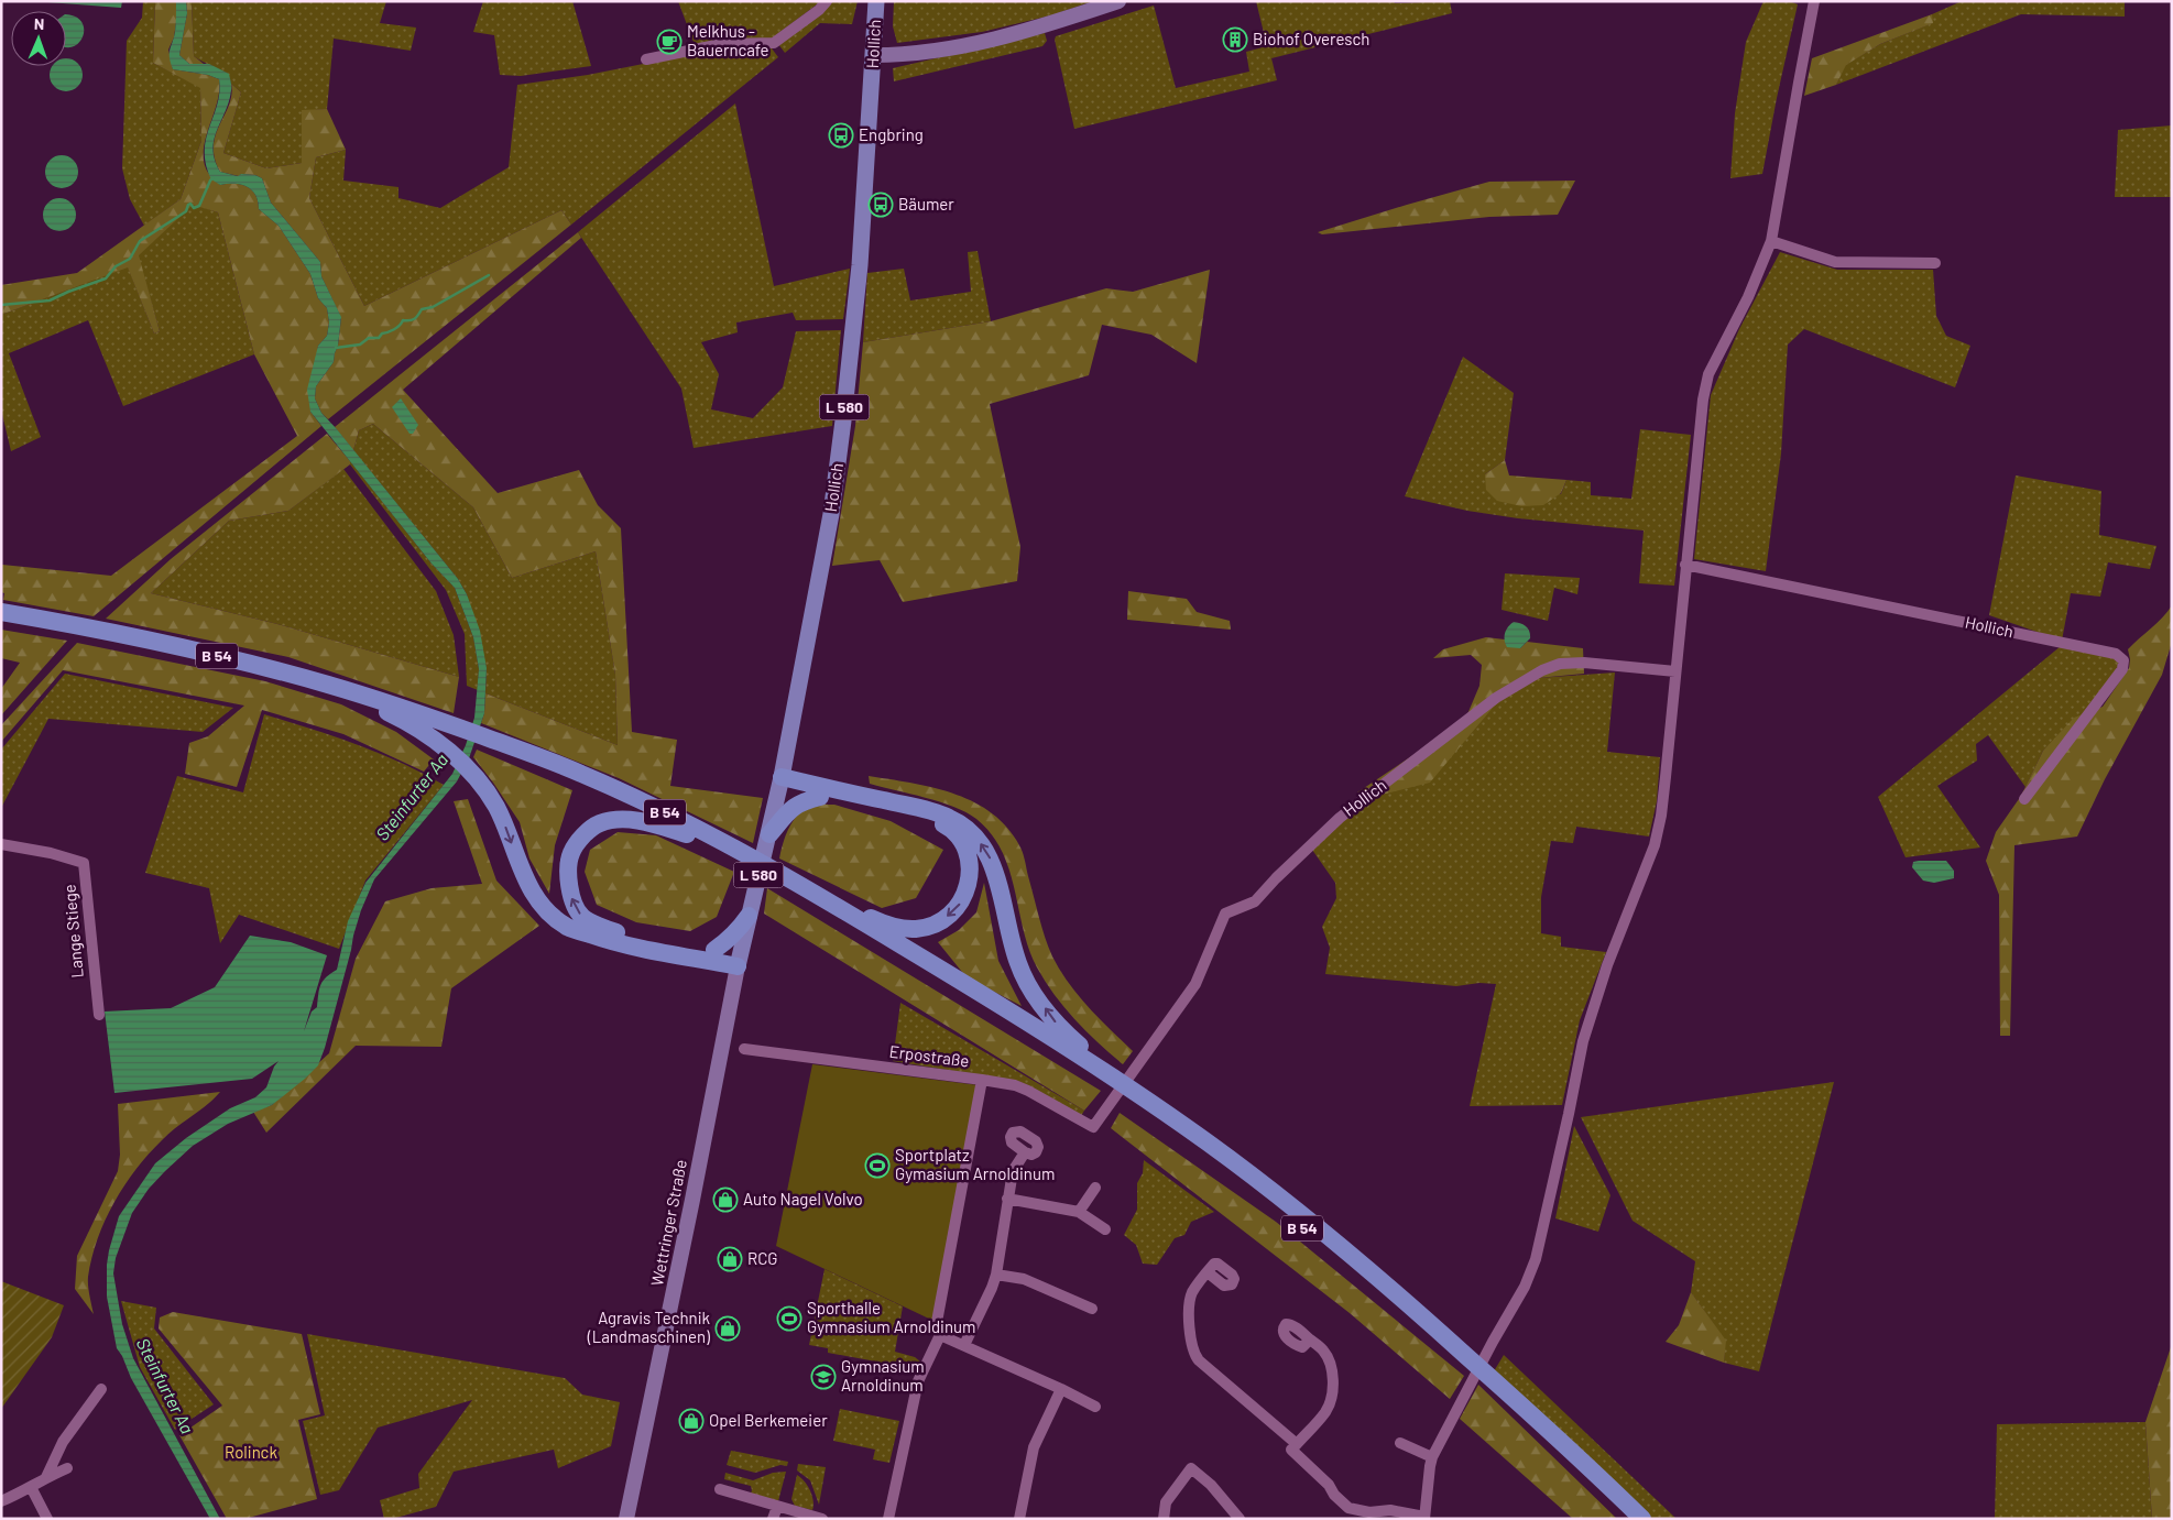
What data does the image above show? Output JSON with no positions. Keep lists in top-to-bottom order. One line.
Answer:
{"streets":{"highway":["B 54"],"main road":["Hollich","L 580","Wettringer Straße"],"street":["Lange Stiege","Erpostraße"]},"crossings":[["Hollich","Erpostraße"],["Hollich","Wettringer Straße"]],"water":["Steinfurter Aa"],"parks":["Rolinck"],"places":{"building":["Biohof Overesch"],"cafe":["Melkhus - Bauerncafe"],"bus stop":["Engbring","Bäumer"],"sports":["Sportplatz Gymasium Arnoldinum","Sporthalle Gymnasium Arnoldinum"],"shop":["Auto Nagel Volvo","RCG","Agravis Technik (Landmaschinen)","Opel Berkemeier"],"school or university":["Gymnasium Arnoldinum"]},"north":"top"}
